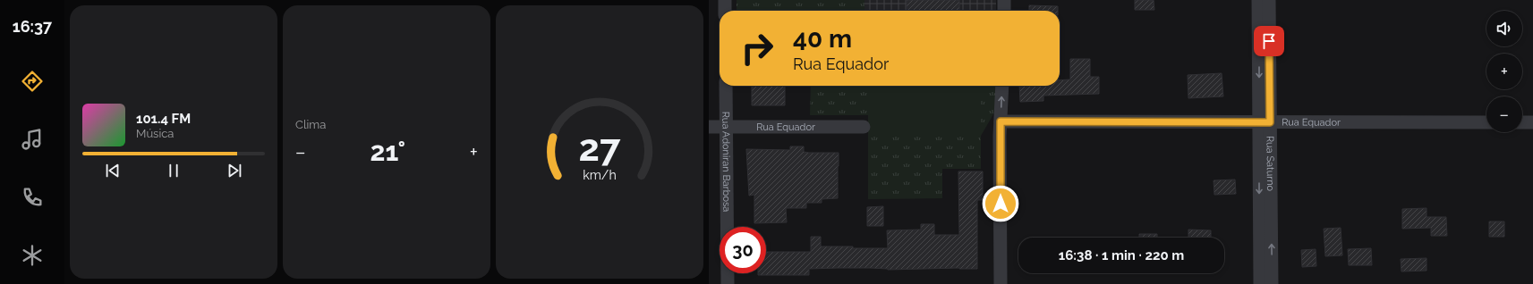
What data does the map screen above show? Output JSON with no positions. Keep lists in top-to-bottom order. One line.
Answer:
{"streets":{"street":["Rua Equador","Rua Adoniran Barbosa","Rua Saturno"]},"crossings":[["Rua Equador","Rua Adoniran Barbosa"],["Rua Equador","Rua Saturno"]],"page":{"tabs":"16:37","tile":"Clima","map_buttons":["+","−"],"turn":["40 m","Rua Equador"],"song":["101.4 FM","Música"],"heat":["−","21°","+"],"limit":"30","trip":"16:38 · 1 min · 220 m","gauge":["27","km/h"]}}
